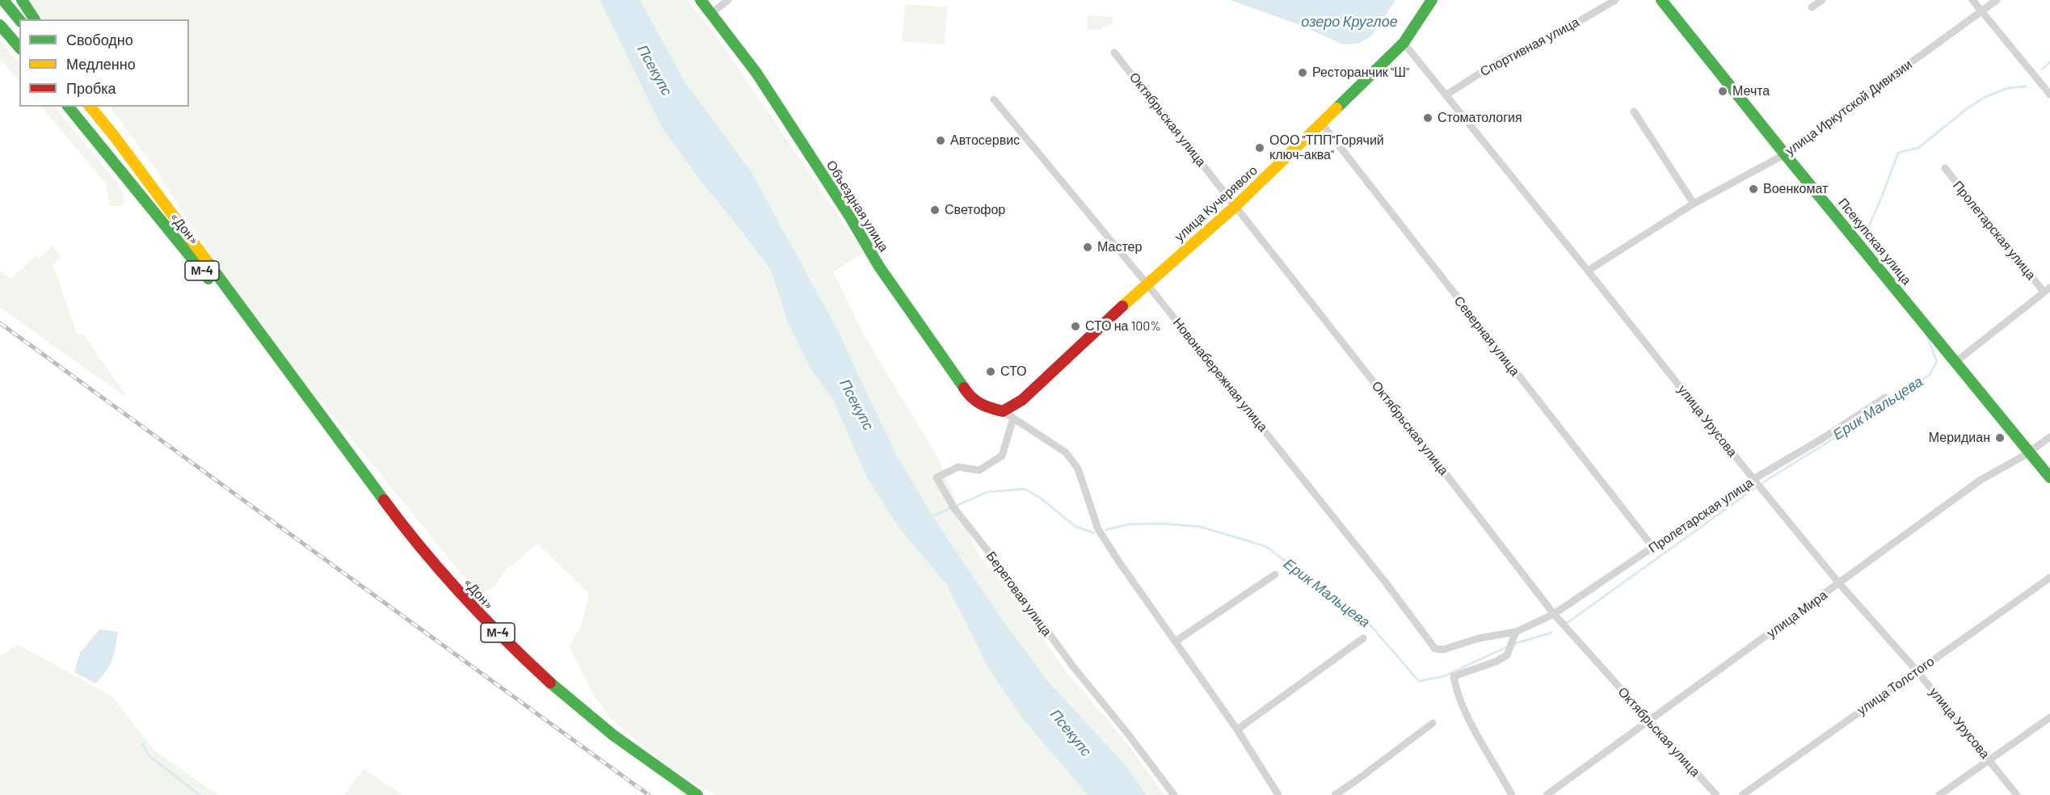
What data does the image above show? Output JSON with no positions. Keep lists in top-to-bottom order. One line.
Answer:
{"streets":{"main road":["улица Кучерявого","Объездная улица","«Дон»","Псекупская улица","М-4"],"street":["Спортивная улица","улица Иркутской Дивизии","Октябрьская улица","Пролетарская улица","Северная улица","Новонабережная улица","улица Урусова","Береговая улица","улица Мира","улица Толстого"]},"crossings":[["Спортивная улица","улица Урусова"],["улица Иркутской Дивизии","Псекупская улица"],["улица Иркутской Дивизии","улица Урусова"],["Октябрьская улица","улица Кучерявого"],["Октябрьская улица","Пролетарская улица"],["Октябрьская улица","улица Мира"],["улица Кучерявого","Объездная улица"],["улица Кучерявого","Северная улица"],["улица Кучерявого","Новонабережная улица"],["улица Кучерявого","улица Урусова"],["«Дон»","М-4"],["Пролетарская улица","Псекупская улица"],["Пролетарская улица","Северная улица"],["Пролетарская улица","Новонабережная улица"],["Пролетарская улица","улица Урусова"],["Псекупская улица","улица Мира"],["улица Урусова","улица Мира"],["улица Урусова","улица Толстого"]],"water":["озеро Круглое","Псекупс","Ерик Мальцева"],"places":["Ресторанчик \"Ш\"","Мечта","Стоматология","Автосервис","ООО \"ТПП\"Горячий ключ-аква\"","Военкомат","Светофор","Мастер","СТО на 100%","СТО","Меридиан"],"legend":["Свободно","Медленно","Пробка"]}
